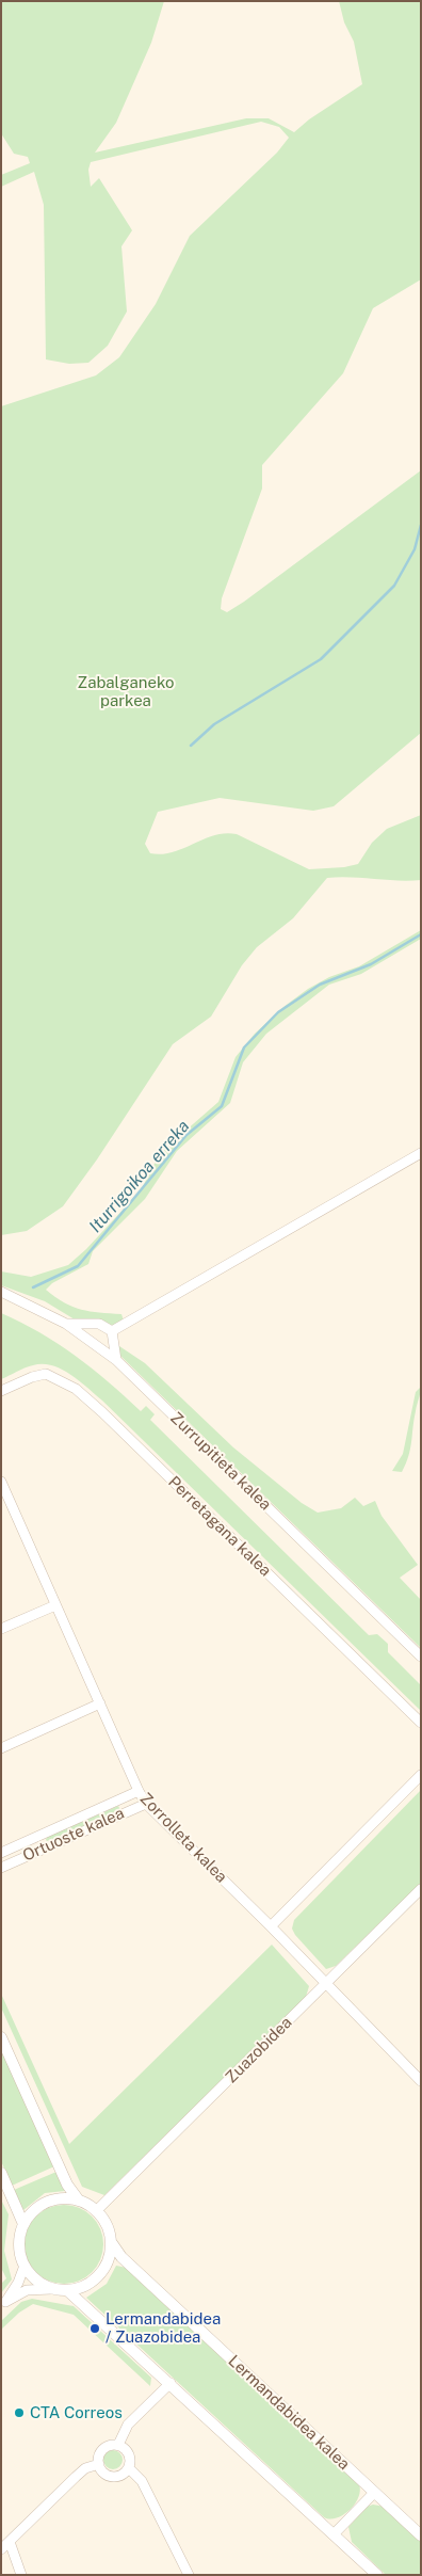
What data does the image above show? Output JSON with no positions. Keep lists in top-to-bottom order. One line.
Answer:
{"streets":{"street":["Zurrupitieta kalea","Perretagana kalea","Ortuoste kalea","Zorrolleta kalea","Zuazobidea","Lermandabidea kalea"]},"crossings":[["Ortuoste kalea","Zorrolleta kalea"],["Zorrolleta kalea","Zuazobidea"],["Zuazobidea","Lermandabidea kalea"]],"water":["Iturrigoikoa erreka"],"parks":["Zabalganeko parkea"],"places":["Lermandabidea / Zuazobidea","CTA Correos"]}
